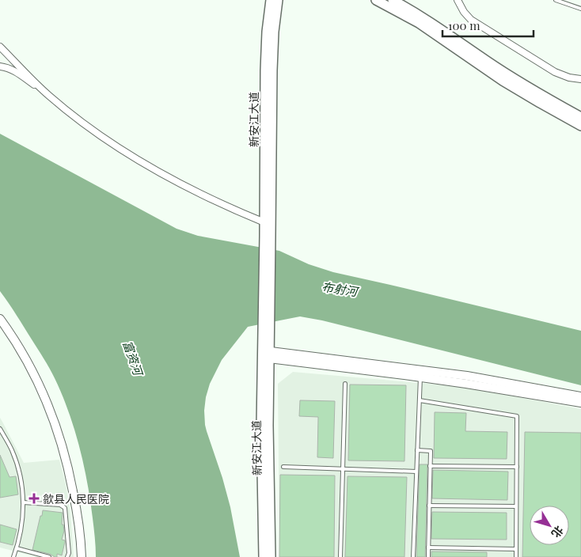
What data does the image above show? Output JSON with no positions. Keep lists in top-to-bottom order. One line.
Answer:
{"streets":{"main road":["新安江大道"]},"water":["布射河","富资河"],"places":{"health":["歙县人民医院"]},"scale_bar":"100 m","north":"bottom right"}
